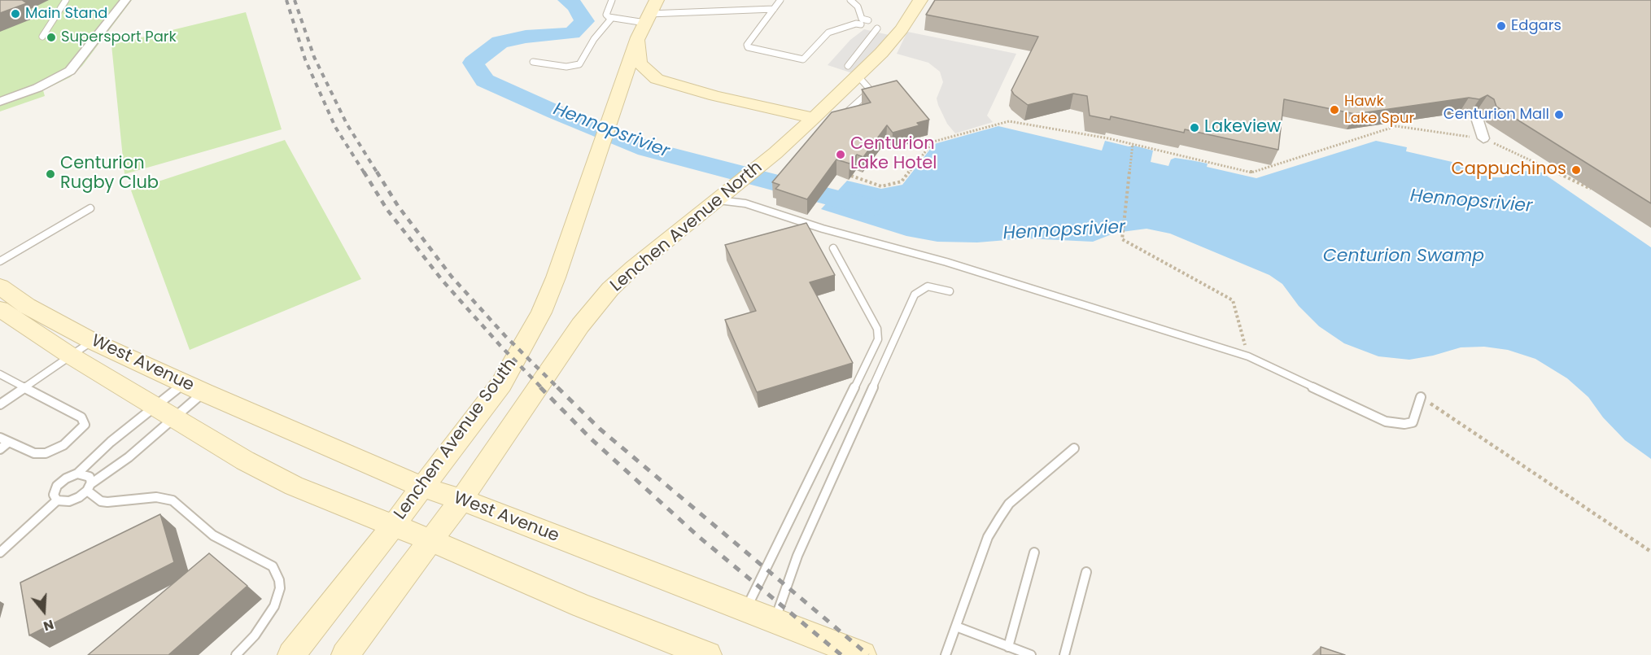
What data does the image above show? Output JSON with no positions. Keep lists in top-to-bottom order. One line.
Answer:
{"streets":{"main road":["Lenchen Avenue North","West Avenue","Lenchen Avenue South"]},"crossings":[["Lenchen Avenue North","West Avenue"],["West Avenue","Lenchen Avenue South"]],"water":["Hennopsrivier","Centurion Swamp"],"places":["Main Stand","Edgars","Supersport Park","Hawk Lake Spur","Centurion Mall","Lakeview","Centurion Lake Hotel","Cappuchinos","Centurion Rugby Club"],"north":"bottom"}
